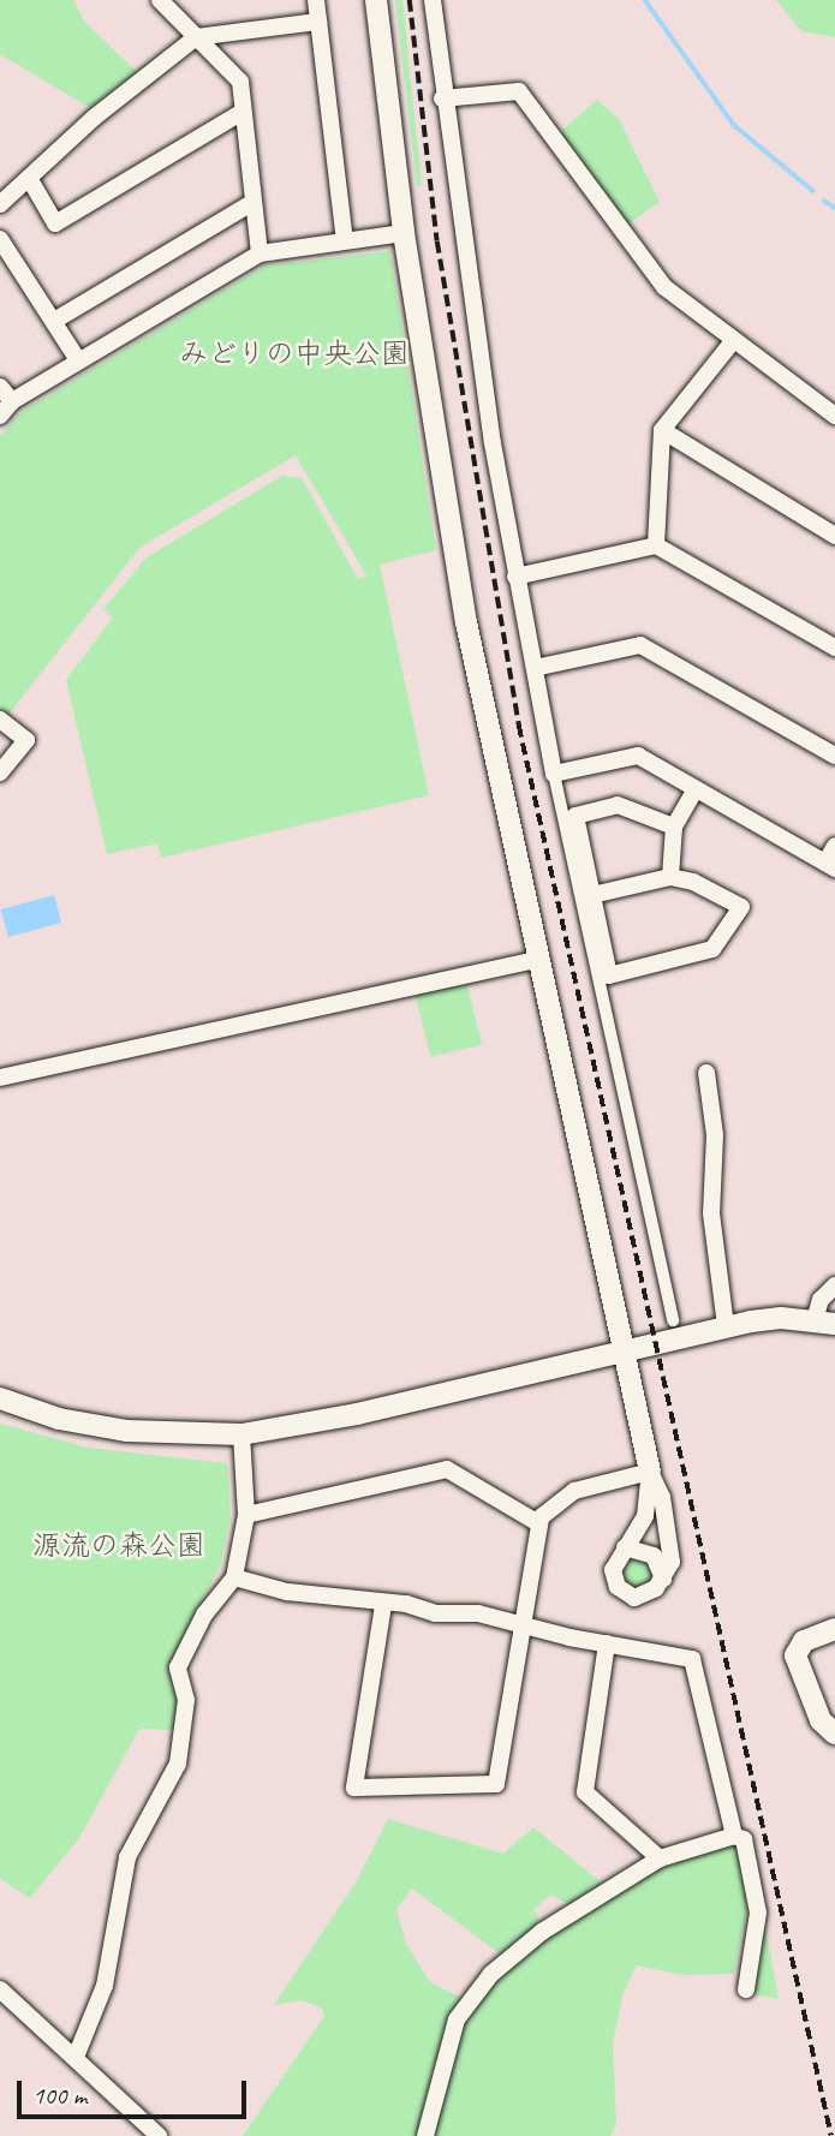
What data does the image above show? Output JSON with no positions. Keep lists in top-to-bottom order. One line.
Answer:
{"parks":["みどりの中央公園","源流の森公園"],"scale_bar":"100 m"}
